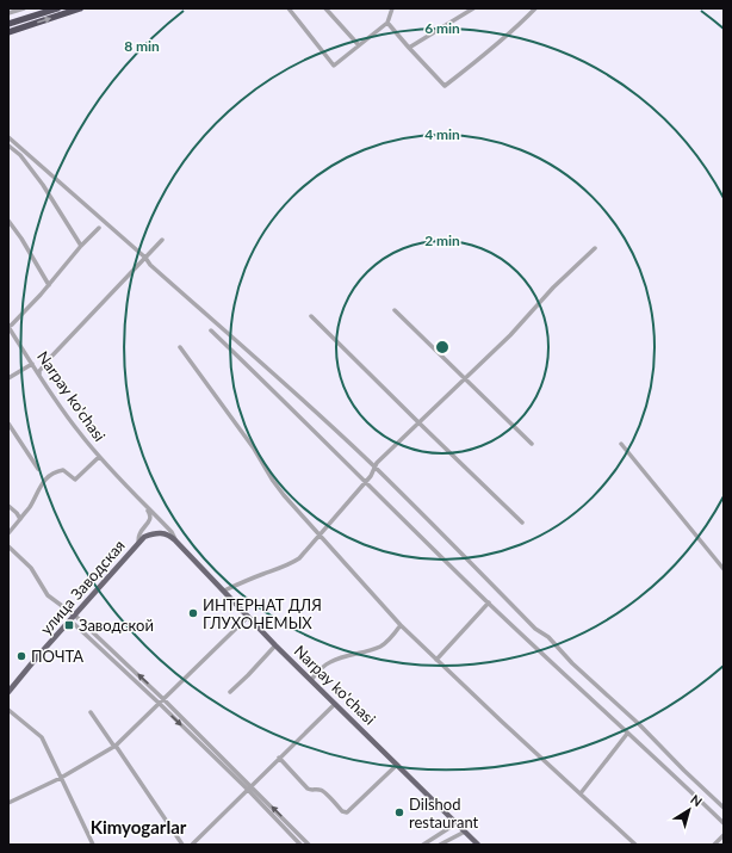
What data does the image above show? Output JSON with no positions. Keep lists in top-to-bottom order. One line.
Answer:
{"streets":{"main road":["Narpay ko'chasi","улица Заводская"]},"crossings":[["Narpay ko'chasi","улица Заводская"]],"districts":["Kimyogarlar"],"places":{"other":["ИНТЕРНАТ ДЛЯ ГЛУХОНЕМЫХ","ПОЧТА","Dilshod restaurant"],"transit":["Заводской"]},"north":"top right","rings":["6 min","8 min","4 min","2 min"]}
